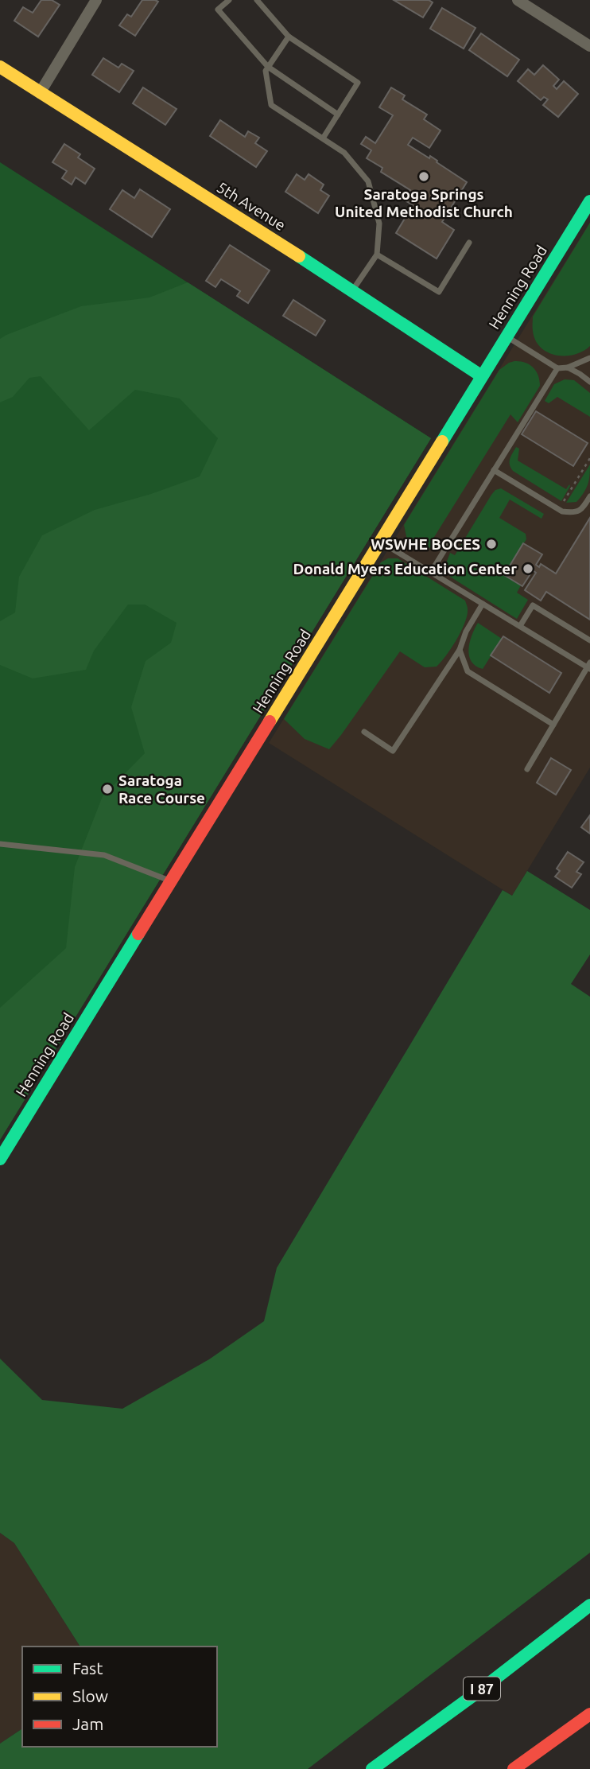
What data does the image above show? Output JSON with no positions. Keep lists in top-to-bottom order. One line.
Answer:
{"streets":{"main road":["5th Avenue","Henning Road","I 87"]},"crossings":[["5th Avenue","Henning Road"]],"places":["Saratoga Springs United Methodist Church","WSWHE BOCES","Donald Myers Education Center","Saratoga Race Course"],"legend":["Fast","Slow","Jam"]}
